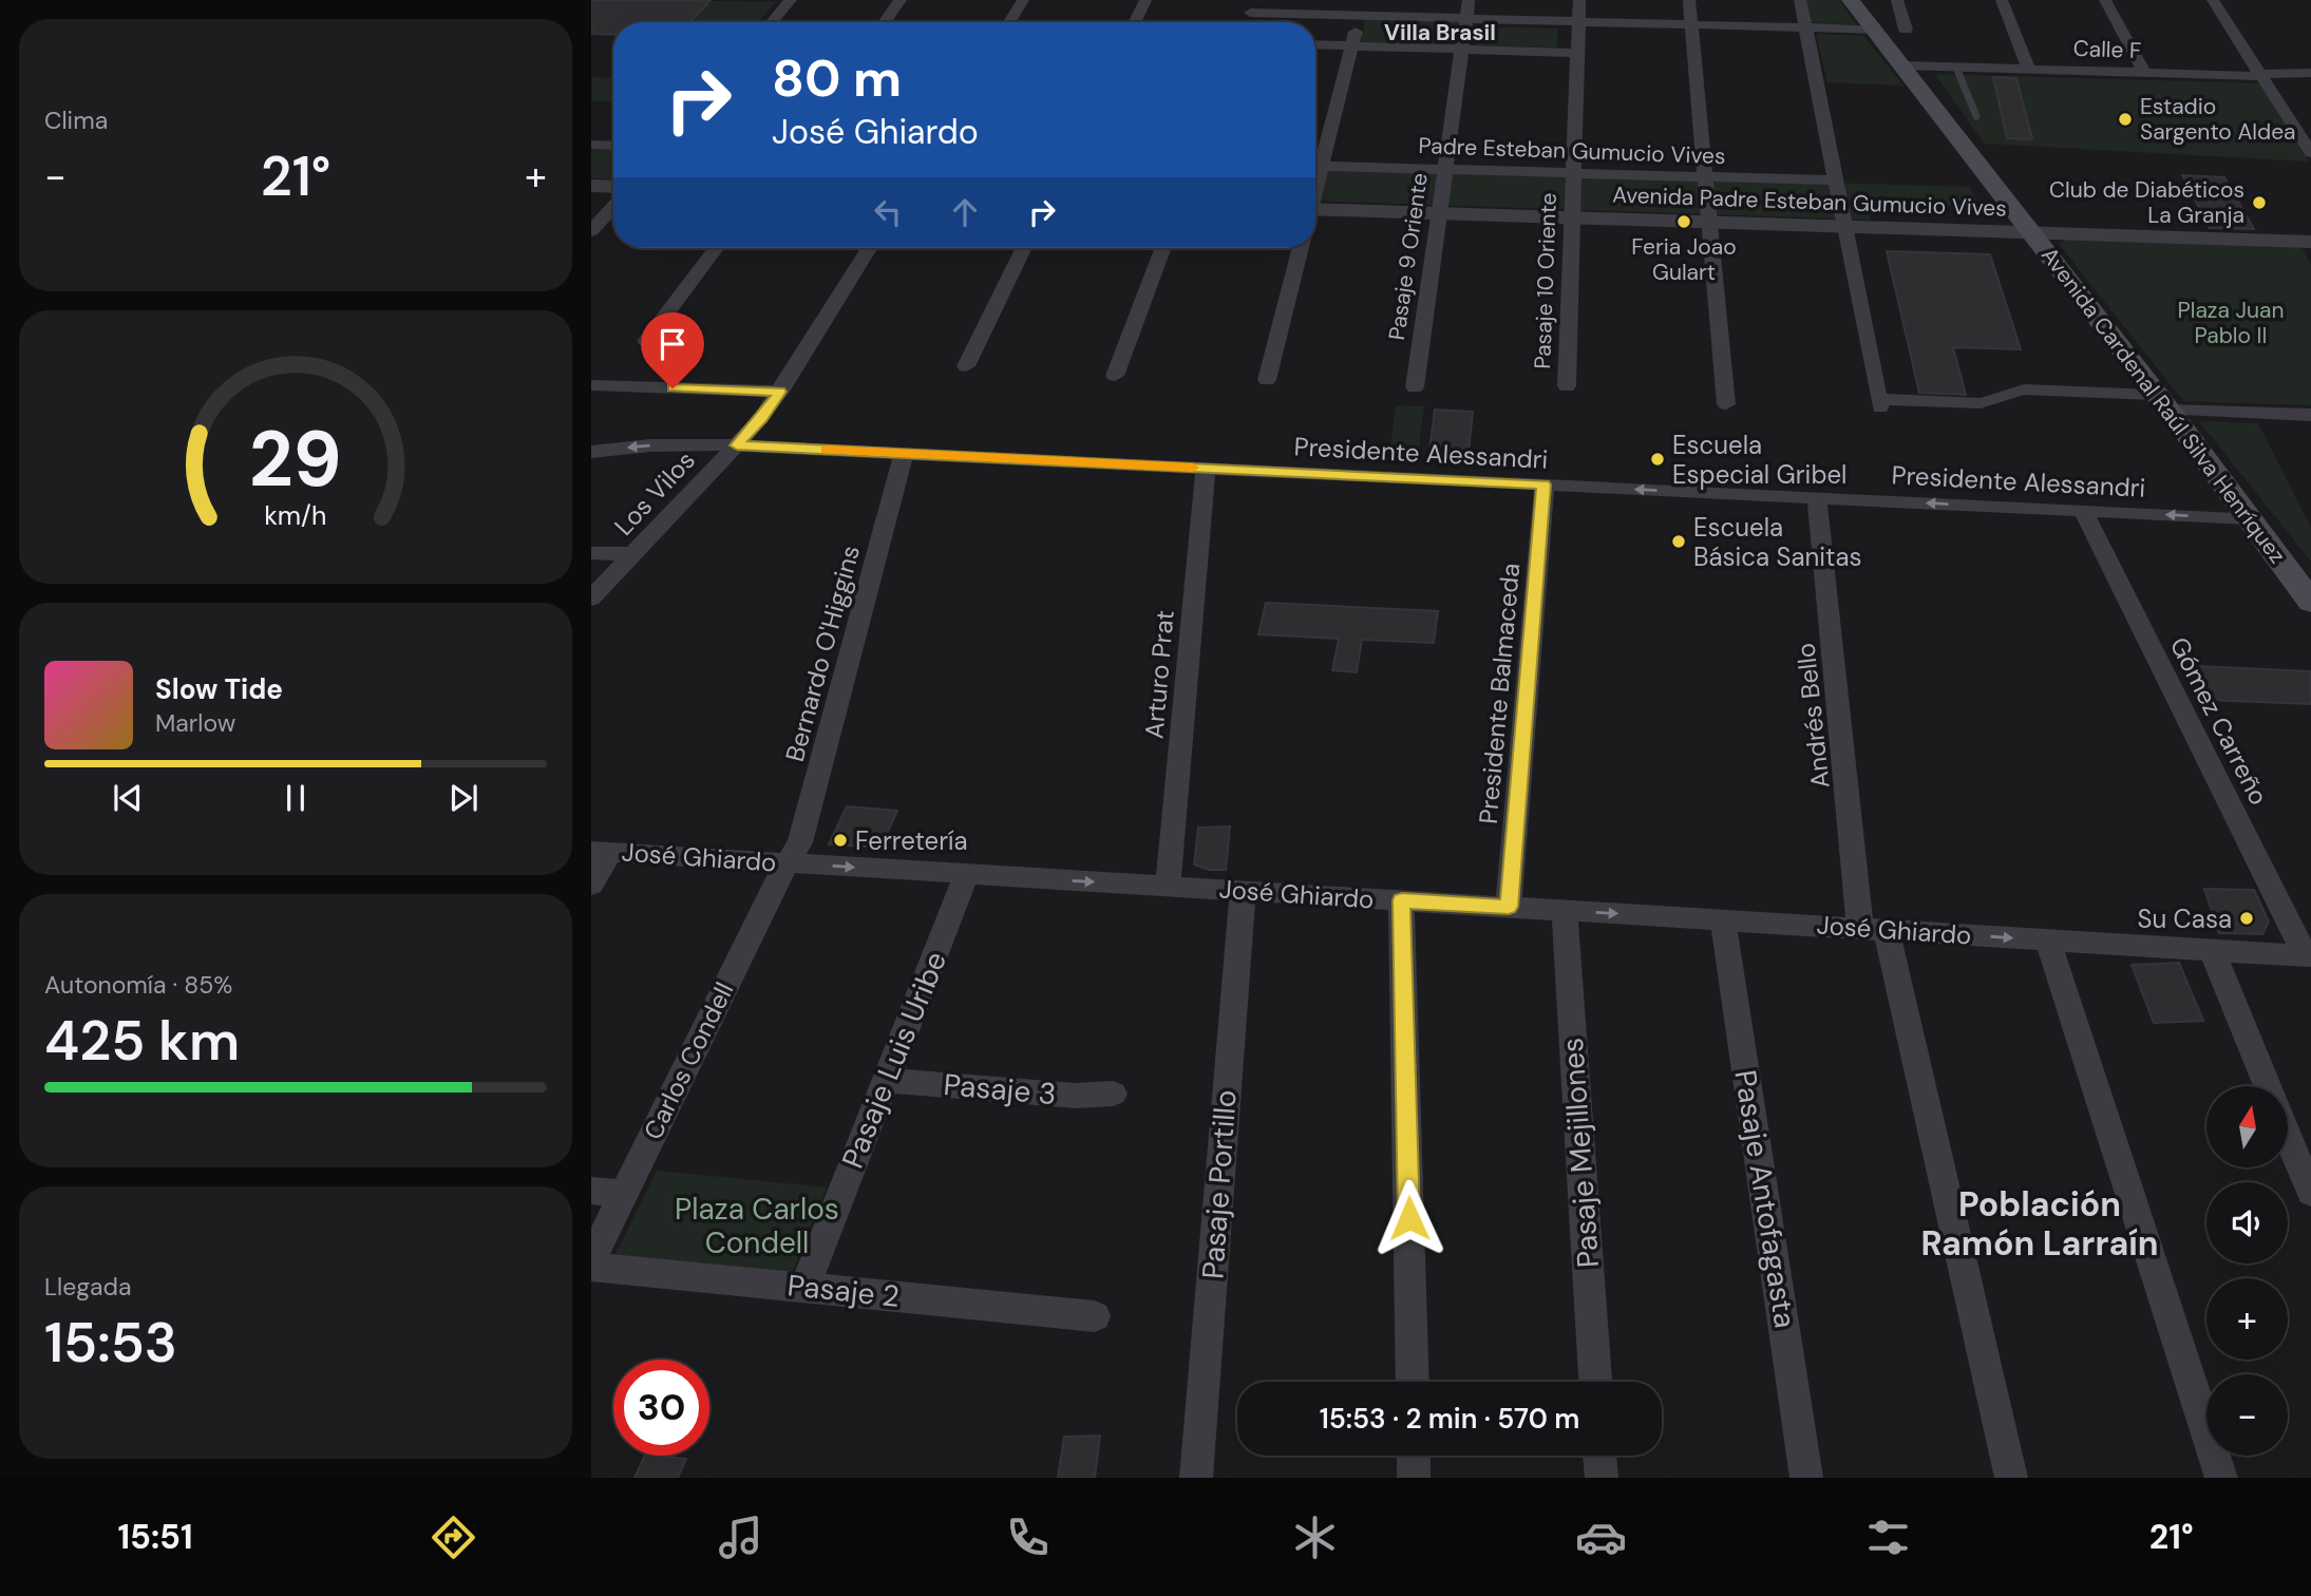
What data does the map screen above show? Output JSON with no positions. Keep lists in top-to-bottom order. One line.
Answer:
{"streets":{"main road":["Avenida Cardenal Raúl Silva Henríquez"],"street":["Calle F","Padre Esteban Gumucio Vives","Avenida Padre Esteban Gumucio Vives","Pasaje 9 Oriente","Pasaje 10 Oriente","Presidente Alessandri","Los Vilos","Bernardo O'Higgins","Arturo Prat","Presidente Balmaceda","Andrés Bello","Gómez Carreño","José Ghiardo","Pasaje Luis Uribe","Carlos Condell","Pasaje 3","Pasaje Mejillones","Pasaje Portillo","Pasaje Antofagasta","Pasaje 2"]},"crossings":[["Calle F","Avenida Cardenal Raúl Silva Henríquez"],["Padre Esteban Gumucio Vives","Pasaje 9 Oriente"],["Padre Esteban Gumucio Vives","Pasaje 10 Oriente"],["Avenida Padre Esteban Gumucio Vives","Pasaje 9 Oriente"],["Avenida Padre Esteban Gumucio Vives","Pasaje 10 Oriente"],["Avenida Padre Esteban Gumucio Vives","Avenida Cardenal Raúl Silva Henríquez"],["Avenida Cardenal Raúl Silva Henríquez","Presidente Alessandri"],["Presidente Alessandri","Los Vilos"],["Presidente Alessandri","Bernardo O'Higgins"],["Presidente Alessandri","Arturo Prat"],["Presidente Alessandri","Presidente Balmaceda"],["Presidente Alessandri","Andrés Bello"],["Presidente Alessandri","Gómez Carreño"],["Bernardo O'Higgins","José Ghiardo"],["Bernardo O'Higgins","Carlos Condell"],["Arturo Prat","José Ghiardo"],["Presidente Balmaceda","José Ghiardo"],["Andrés Bello","José Ghiardo"],["Gómez Carreño","José Ghiardo"],["José Ghiardo","Pasaje Luis Uribe"],["José Ghiardo","Carlos Condell"],["José Ghiardo","Pasaje Mejillones"],["José Ghiardo","Pasaje Portillo"],["José Ghiardo","Pasaje Antofagasta"],["Pasaje Luis Uribe","Pasaje 3"],["Pasaje Luis Uribe","Pasaje 2"]],"one_way":["José Ghiardo"],"districts":["Villa Brasil","Población Ramón Larraín"],"parks":["Plaza Juan Pablo II","Plaza Carlos Condell"],"places":["Estadio Sargento Aldea","Club de Diabéticos La Granja","Feria Joao Gulart","Escuela Especial Gribel","Escuela Básica Sanitas","Ferretería","Su Casa"],"north":"top","page":{"tile":["Clima",["Autonomía · 85%","425 km"],["Llegada","15:53"]],"turn":["80 m","José Ghiardo"],"heat":["−","21°","+"],"song":["Slow Tide","Marlow"],"map_buttons":["+","−"],"limit":"30","trip":"15:53 · 2 min · 570 m","tabs":["15:51","21°"],"gauge":["29","km/h"]}}
